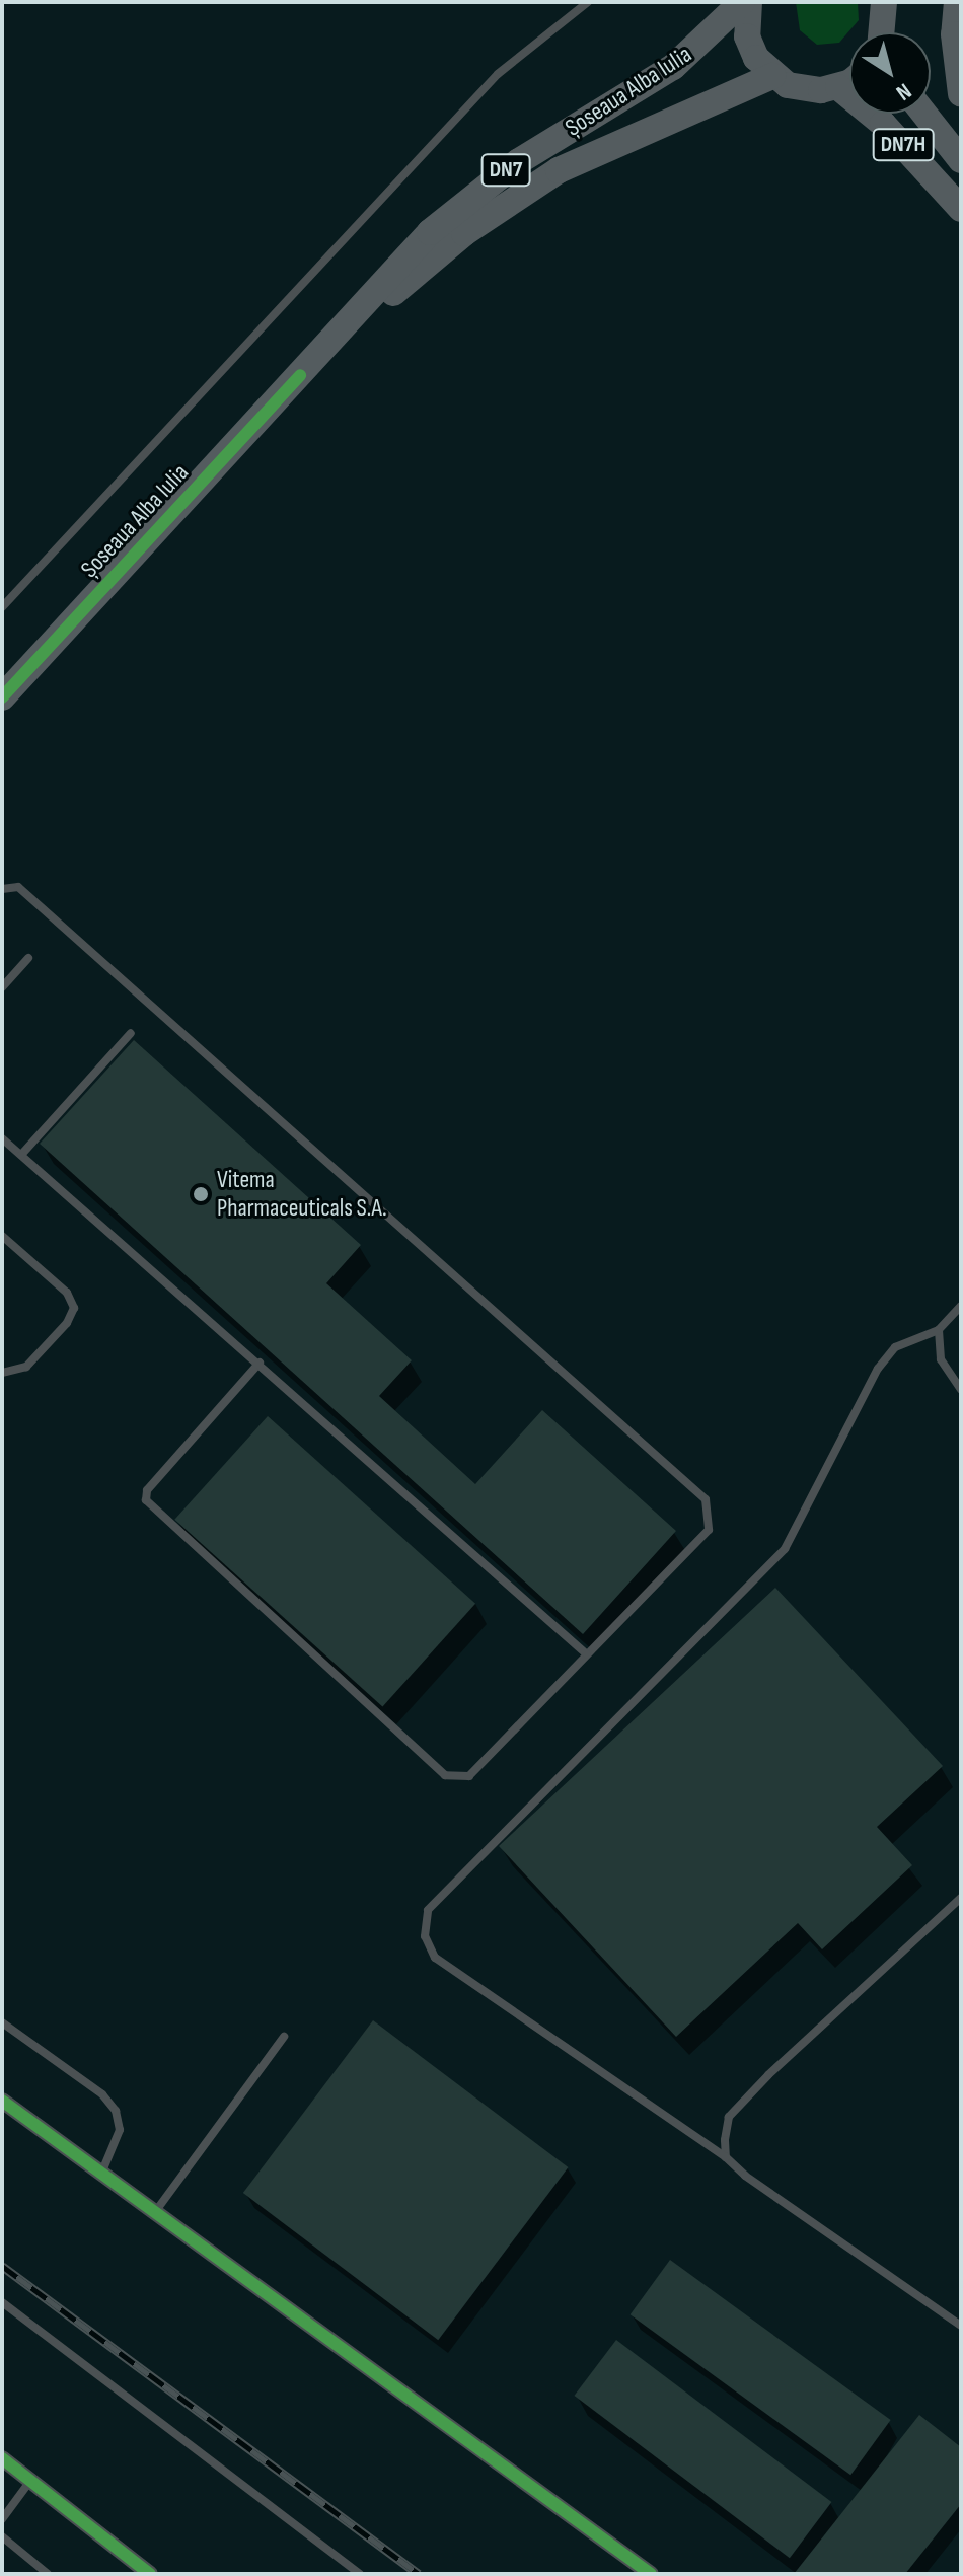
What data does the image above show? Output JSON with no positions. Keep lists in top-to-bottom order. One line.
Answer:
{"streets":{"main road":["Șoseaua Alba Iulia","DN7H","DN7"]},"places":["Vitema Pharmaceuticals S.A."],"north":"bottom right"}
